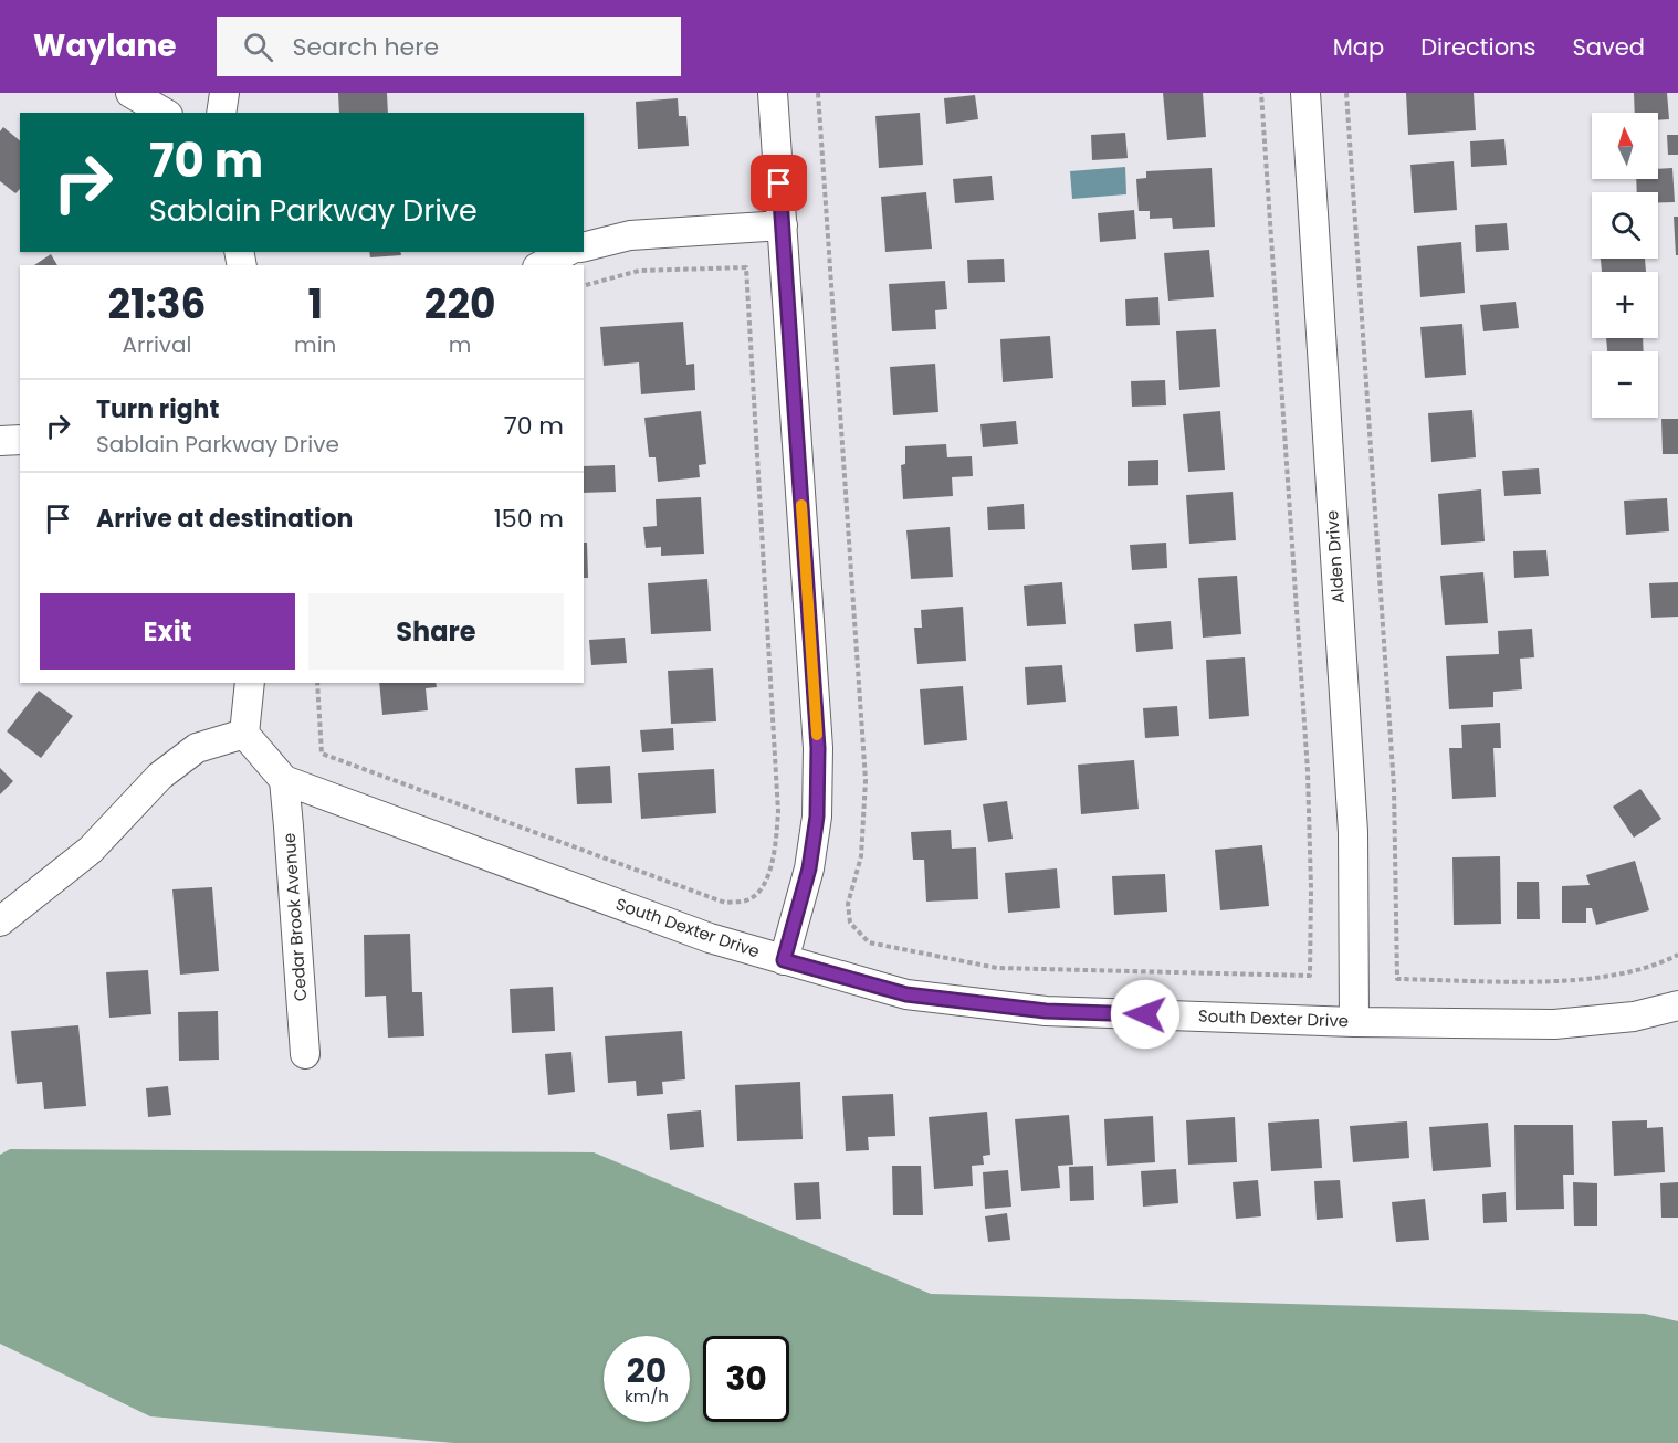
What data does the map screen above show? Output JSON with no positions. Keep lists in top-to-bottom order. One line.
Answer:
{"streets":{"street":["Alden Drive","Cedar Brook Avenue","South Dexter Drive"]},"crossings":[["Alden Drive","South Dexter Drive"],["Cedar Brook Avenue","South Dexter Drive"]],"north":"top","page":{"header":"Waylane","search":"Search here","nav":["Map","Directions","Saved"],"map_buttons":["+","−"],"turn":["70 m","Sablain Parkway Drive"],"eta":["21:36","Arrival","1","min","220","m"],"list":[{"name":"Turn right","note":"Sablain Parkway Drive","value":"70 m"},{"name":"Arrive at destination","value":"150 m"}],"buttons":["Exit","Share"],"speed":"20 km/h","limit":"30"}}
